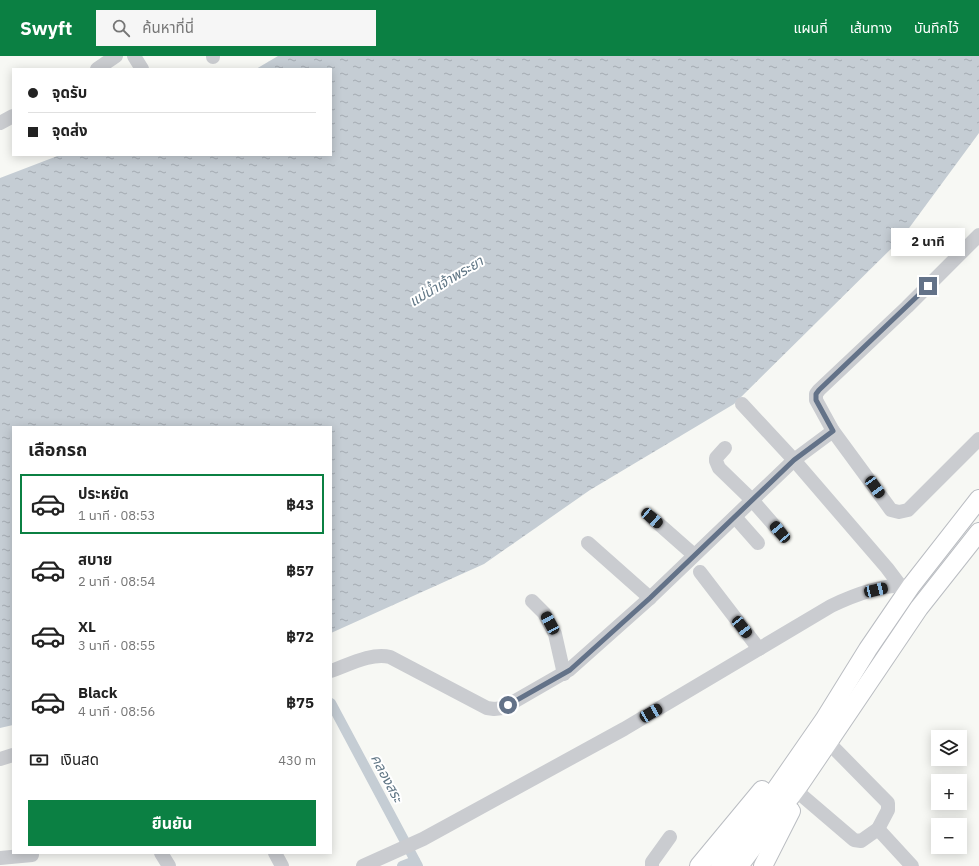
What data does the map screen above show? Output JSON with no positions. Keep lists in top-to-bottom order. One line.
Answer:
{"water":["แม่น้ำเจ้าพระยา","คลองสระ"],"page":{"header":"Swyft","search":"ค้นหาที่นี่","nav":["แผนที่","เส้นทาง","บันทึกไว้"],"banner":["จุดรับ","จุดส่ง"],"bubble":"2 นาที","heading":"เลือกรถ","list":[{"name":"ประหยัด","note":"1 นาที · 08:53","value":"฿43"},{"name":"สบาย","note":"2 นาที · 08:54","value":"฿57"},{"name":"XL","note":"3 นาที · 08:55","value":"฿72"},{"name":"Black","note":"4 นาที · 08:56","value":"฿75"}],"map_buttons":["+","−"],"pay":["เงินสด","430 m"],"buttons":"ยืนยัน"}}
